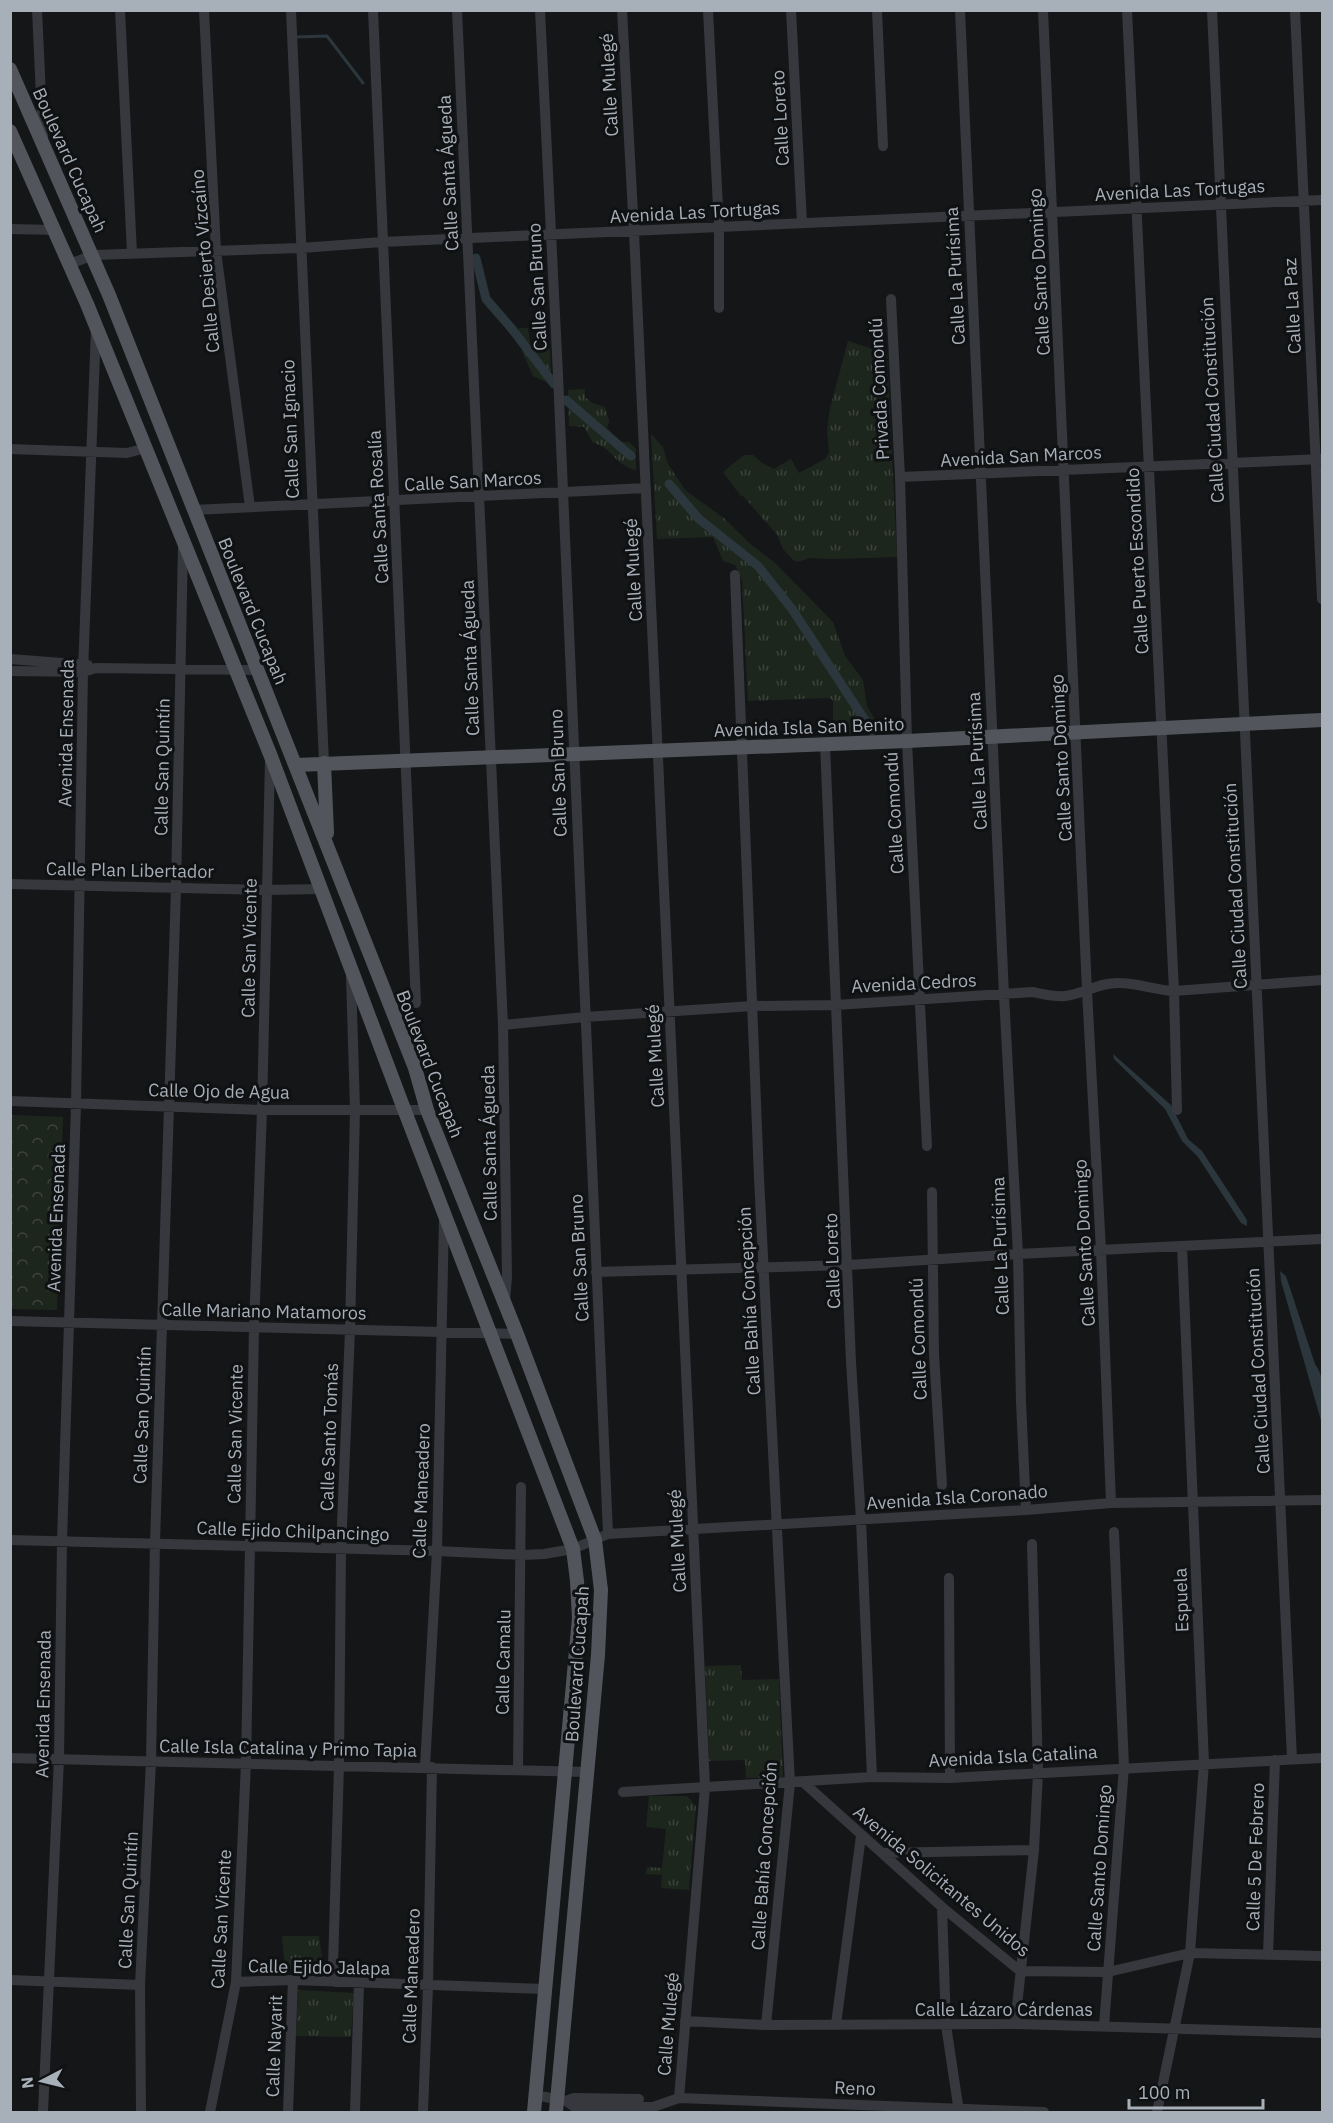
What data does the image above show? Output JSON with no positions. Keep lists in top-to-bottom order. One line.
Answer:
{"streets":{"main road":["Boulevard Cucapah","Calle San Ignacio","Avenida Isla San Benito"],"street":["Calle Mulegé","Calle Loreto","Calle Santa Águeda","Avenida Las Tortugas","Calle Desierto Vizcaíno","Calle Santo Domingo","Calle La Purísima","Calle San Bruno","Calle La Paz","Privada Comondú","Calle Ciudad Constitución","Avenida San Marcos","Calle San Marcos","Calle Santa Rosalía","Calle Puerto Escondido","Avenida Ensenada","Calle San Quintín","Calle Comondú","Calle Plan Libertador","Calle San Vicente","Avenida Cedros","Calle Ojo de Agua","Calle Bahía Concepción","Calle Mariano Matamoros","Calle Santo Tomás","Calle Maneadero","Avenida Isla Coronado","Calle Ejido Chilpancingo","Espuela","Calle Camalu","Calle Isla Catalina y Primo Tapia","Avenida Isla Catalina","Calle 5 De Febrero","Avenida Solicitantes Unidos","Calle Ejido Jalapa","Calle Lázaro Cárdenas","Calle Nayarit","Reno"]},"crossings":[["Calle Mulegé","Avenida Las Tortugas"],["Calle Mulegé","Calle San Marcos"],["Calle Mulegé","Avenida Isla San Benito"],["Calle Mulegé","Avenida Cedros"],["Calle Mulegé","Avenida Isla Coronado"],["Calle Mulegé","Avenida Isla Catalina"],["Calle Mulegé","Calle Lázaro Cárdenas"],["Calle Mulegé","Reno"],["Calle Loreto","Avenida Las Tortugas"],["Calle Loreto","Avenida Isla San Benito"],["Calle Loreto","Avenida Cedros"],["Calle Loreto","Avenida Isla Coronado"],["Calle Loreto","Avenida Isla Catalina"],["Boulevard Cucapah","Calle Santa Águeda"],["Boulevard Cucapah","Avenida Las Tortugas"],["Boulevard Cucapah","Calle San Ignacio"],["Boulevard Cucapah","Calle San Marcos"],["Boulevard Cucapah","Avenida Isla San Benito"],["Boulevard Cucapah","Avenida Ensenada"],["Boulevard Cucapah","Calle San Quintín"],["Boulevard Cucapah","Calle Plan Libertador"],["Boulevard Cucapah","Calle San Vicente"],["Boulevard Cucapah","Calle Ojo de Agua"],["Boulevard Cucapah","Calle Mariano Matamoros"],["Boulevard Cucapah","Calle Santo Tomás"],["Boulevard Cucapah","Calle Maneadero"],["Boulevard Cucapah","Avenida Isla Coronado"],["Boulevard Cucapah","Calle Ejido Chilpancingo"],["Boulevard Cucapah","Calle Isla Catalina y Primo Tapia"],["Boulevard Cucapah","Calle Ejido Jalapa"],["Boulevard Cucapah","Reno"],["Calle Santa Águeda","Avenida Las Tortugas"],["Calle Santa Águeda","Calle San Marcos"],["Calle Santa Águeda","Avenida Isla San Benito"],["Calle Santa Águeda","Avenida Cedros"],["Avenida Las Tortugas","Calle Desierto Vizcaíno"],["Avenida Las Tortugas","Calle Santo Domingo"],["Avenida Las Tortugas","Calle La Purísima"],["Avenida Las Tortugas","Calle San Bruno"],["Avenida Las Tortugas","Calle La Paz"],["Avenida Las Tortugas","Calle Ciudad Constitución"],["Avenida Las Tortugas","Calle San Ignacio"],["Avenida Las Tortugas","Calle Santa Rosalía"],["Avenida Las Tortugas","Calle Puerto Escondido"],["Calle Desierto Vizcaíno","Calle San Marcos"],["Calle Santo Domingo","Avenida San Marcos"],["Calle Santo Domingo","Avenida Isla San Benito"],["Calle Santo Domingo","Avenida Cedros"],["Calle Santo Domingo","Avenida Isla Coronado"],["Calle Santo Domingo","Avenida Isla Catalina"],["Calle Santo Domingo","Avenida Solicitantes Unidos"],["Calle Santo Domingo","Calle Lázaro Cárdenas"],["Calle La Purísima","Avenida San Marcos"],["Calle La Purísima","Avenida Isla San Benito"],["Calle La Purísima","Avenida Cedros"],["Calle La Purísima","Avenida Isla Coronado"],["Calle San Bruno","Calle San Marcos"],["Calle San Bruno","Avenida Isla San Benito"],["Calle San Bruno","Avenida Cedros"],["Calle San Bruno","Avenida Isla Coronado"],["Calle La Paz","Avenida San Marcos"],["Privada Comondú","Avenida San Marcos"],["Privada Comondú","Calle Comondú"],["Calle Ciudad Constitución","Avenida San Marcos"],["Calle Ciudad Constitución","Avenida Isla San Benito"],["Calle Ciudad Constitución","Avenida Cedros"],["Calle Ciudad Constitución","Avenida Isla Coronado"],["Calle Ciudad Constitución","Avenida Isla Catalina"],["Calle San Ignacio","Calle San Marcos"],["Calle San Ignacio","Avenida Isla San Benito"],["Avenida San Marcos","Calle Puerto Escondido"],["Avenida San Marcos","Calle Comondú"],["Calle San Marcos","Calle Santa Rosalía"],["Calle Santa Rosalía","Avenida Isla San Benito"],["Calle Puerto Escondido","Avenida Isla San Benito"],["Calle Puerto Escondido","Avenida Cedros"],["Avenida Isla San Benito","Calle Comondú"],["Avenida Isla San Benito","Calle Bahía Concepción"],["Avenida Ensenada","Calle Plan Libertador"],["Avenida Ensenada","Calle Ojo de Agua"],["Avenida Ensenada","Calle Mariano Matamoros"],["Avenida Ensenada","Calle Ejido Chilpancingo"],["Avenida Ensenada","Calle Isla Catalina y Primo Tapia"],["Calle San Quintín","Calle Plan Libertador"],["Calle San Quintín","Calle Ojo de Agua"],["Calle San Quintín","Calle Mariano Matamoros"],["Calle San Quintín","Calle Ejido Chilpancingo"],["Calle San Quintín","Calle Isla Catalina y Primo Tapia"],["Calle Comondú","Avenida Cedros"],["Calle Plan Libertador","Calle San Vicente"],["Calle San Vicente","Calle Ojo de Agua"],["Calle San Vicente","Calle Mariano Matamoros"],["Calle San Vicente","Calle Ejido Chilpancingo"],["Calle San Vicente","Calle Isla Catalina y Primo Tapia"],["Calle San Vicente","Calle Ejido Jalapa"],["Avenida Cedros","Calle Bahía Concepción"],["Calle Ojo de Agua","Calle Santo Tomás"],["Calle Bahía Concepción","Avenida Isla Coronado"],["Calle Bahía Concepción","Avenida Isla Catalina"],["Calle Bahía Concepción","Calle Lázaro Cárdenas"],["Calle Mariano Matamoros","Calle Santo Tomás"],["Calle Mariano Matamoros","Calle Maneadero"],["Calle Santo Tomás","Calle Ejido Chilpancingo"],["Calle Santo Tomás","Calle Isla Catalina y Primo Tapia"],["Calle Santo Tomás","Calle Ejido Jalapa"],["Calle Maneadero","Calle Ejido Chilpancingo"],["Calle Maneadero","Calle Isla Catalina y Primo Tapia"],["Calle Maneadero","Calle Ejido Jalapa"],["Avenida Isla Coronado","Calle Ejido Chilpancingo"],["Avenida Isla Coronado","Espuela"],["Calle Ejido Chilpancingo","Calle Camalu"],["Espuela","Avenida Isla Catalina"],["Espuela","Avenida Solicitantes Unidos"],["Calle Camalu","Calle Isla Catalina y Primo Tapia"],["Avenida Isla Catalina","Calle 5 De Febrero"],["Avenida Isla Catalina","Avenida Solicitantes Unidos"],["Calle 5 De Febrero","Avenida Solicitantes Unidos"],["Calle Ejido Jalapa","Calle Nayarit"]],"scale_bar":"100 m","north":"left"}
